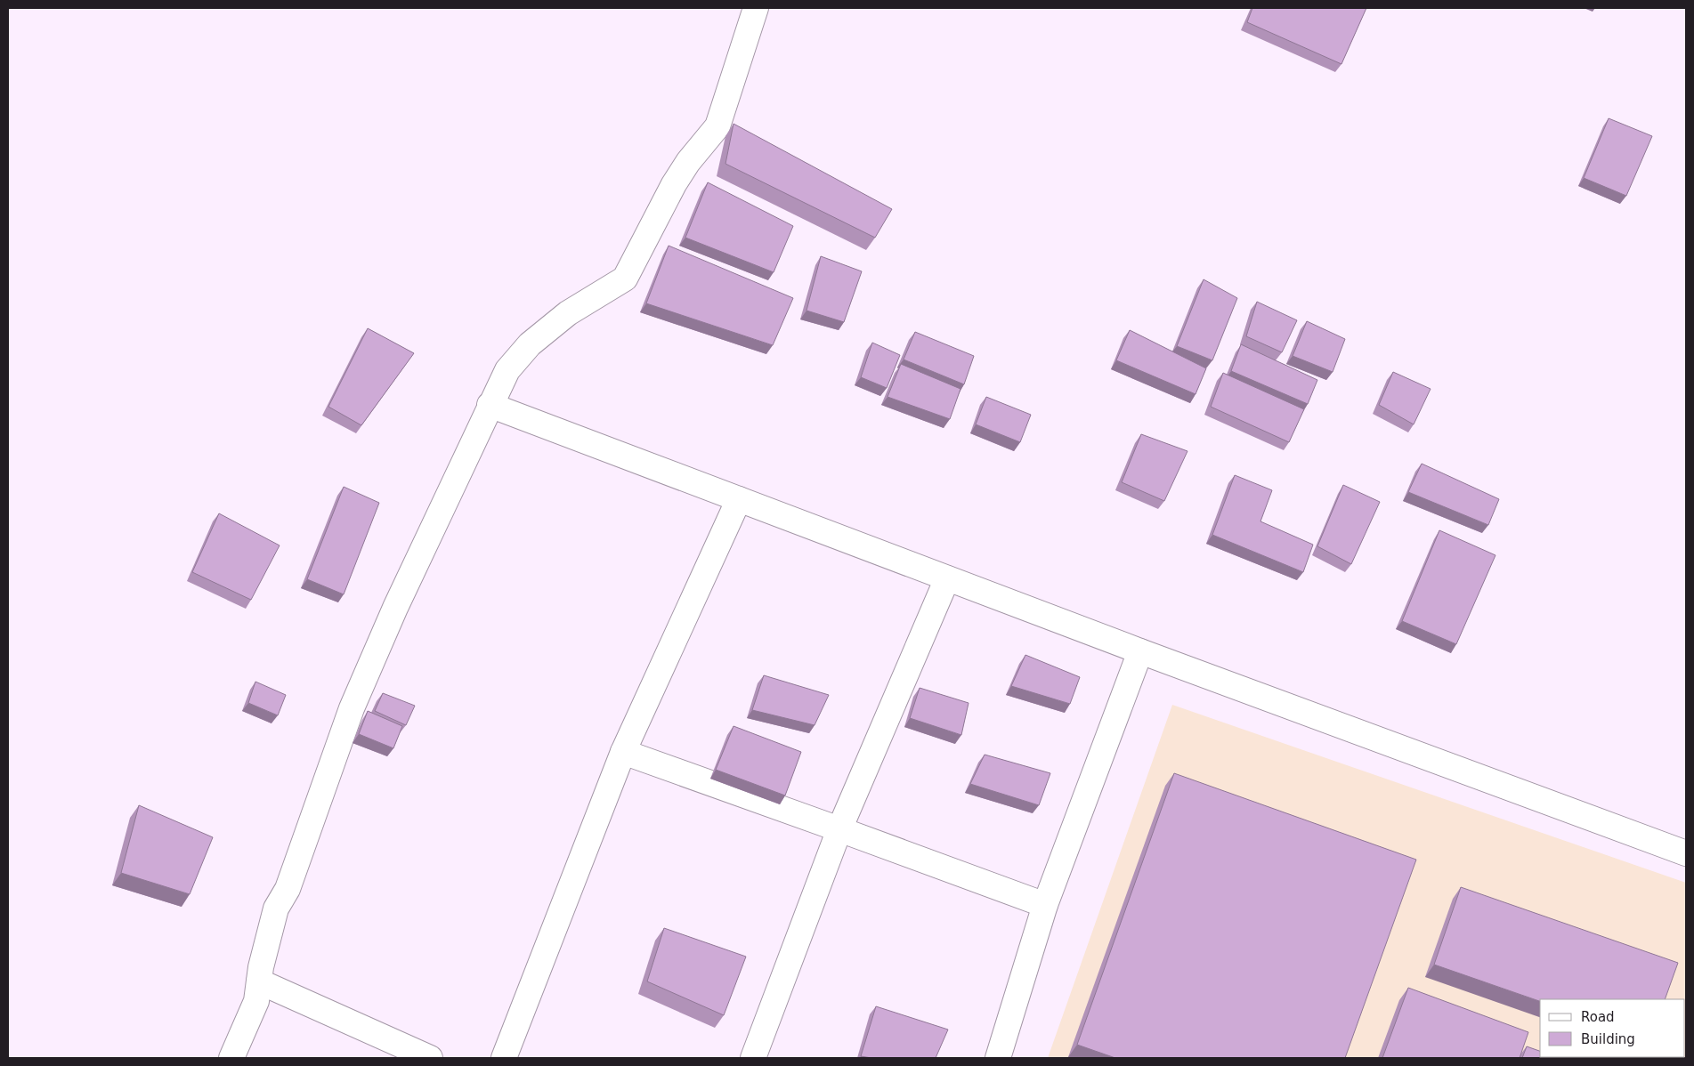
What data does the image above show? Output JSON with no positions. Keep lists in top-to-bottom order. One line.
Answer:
{"legend":["Road","Building"]}
